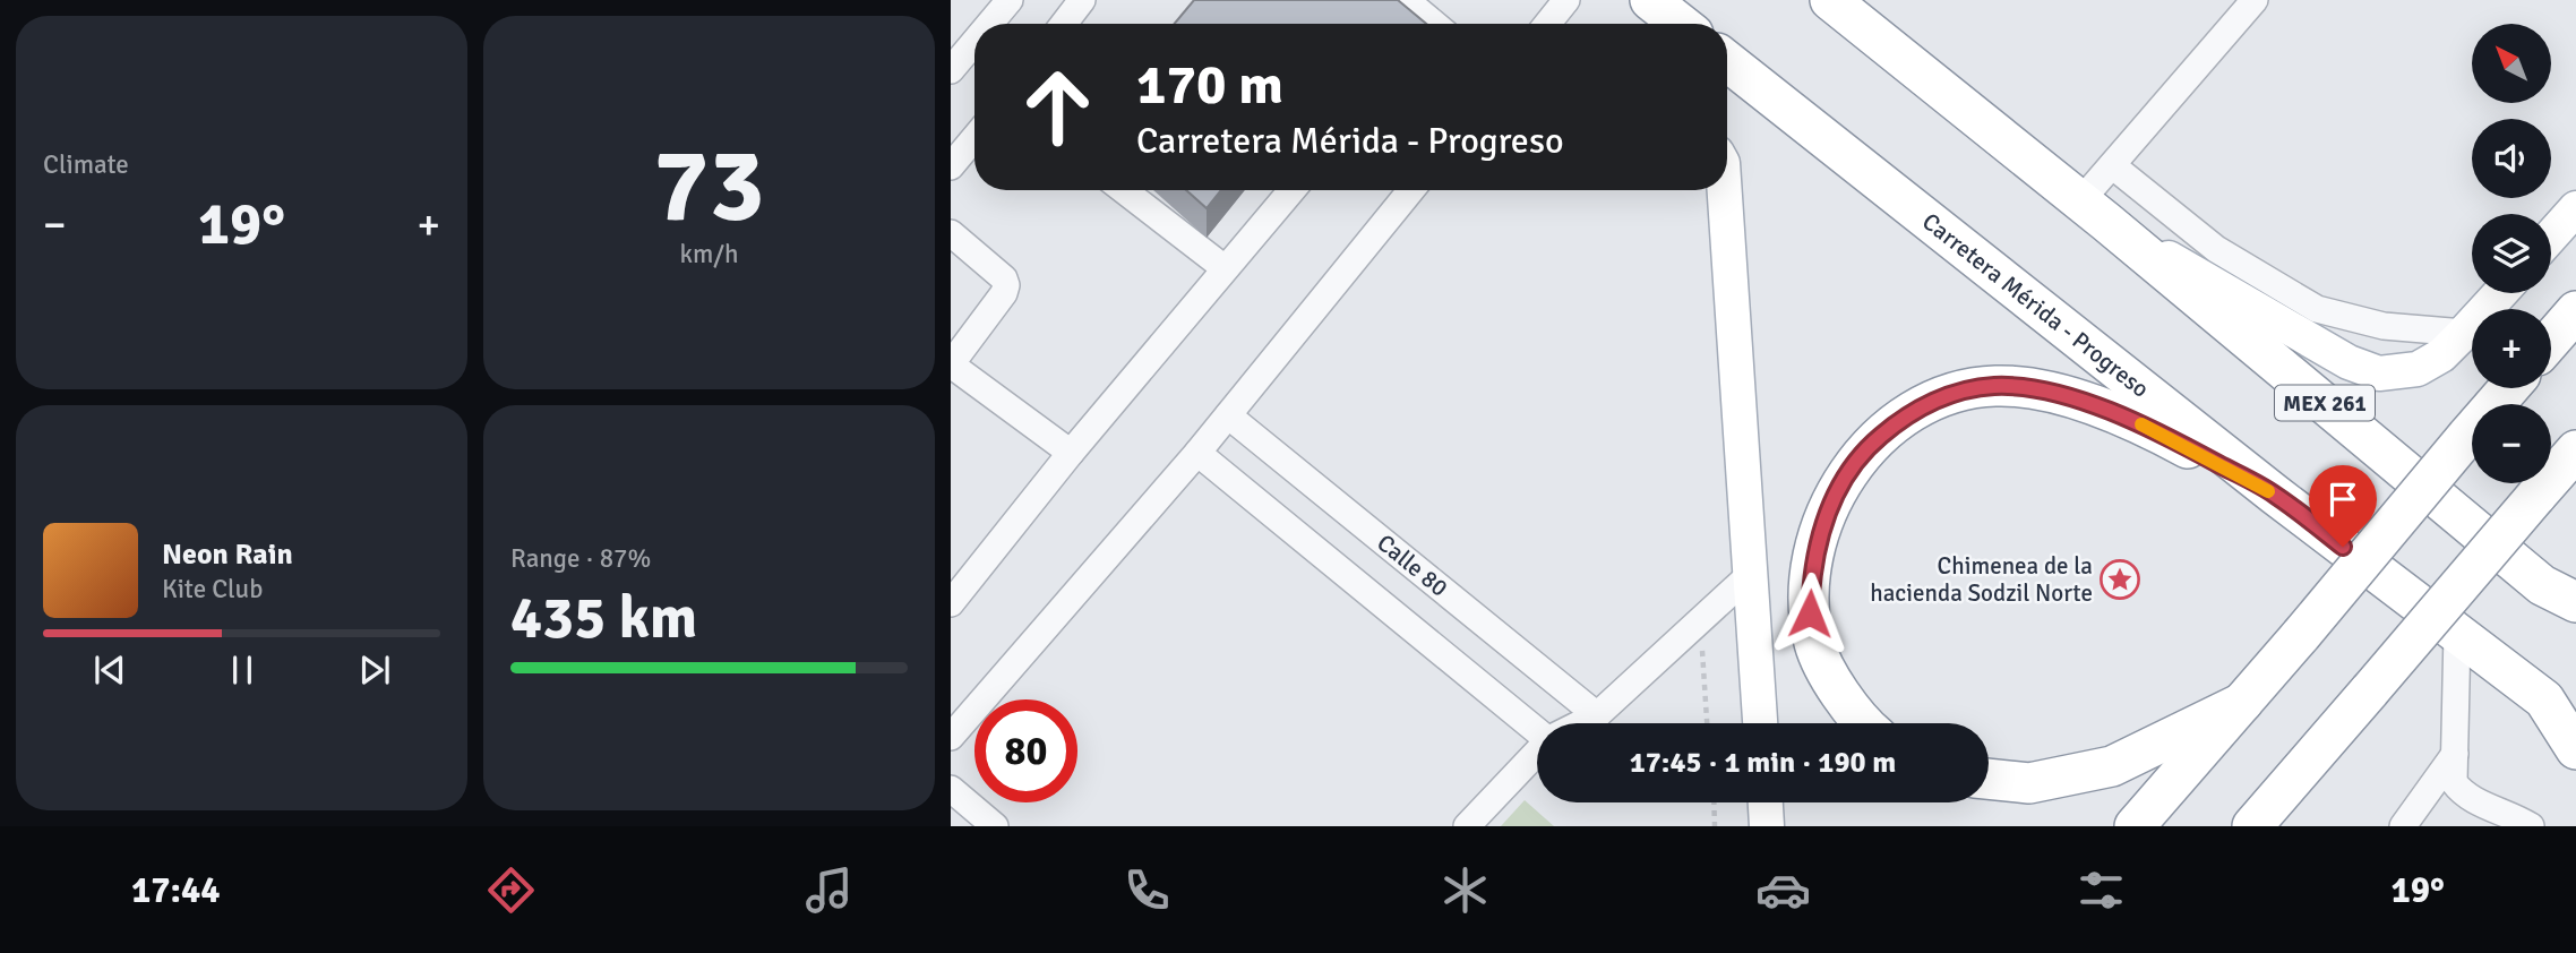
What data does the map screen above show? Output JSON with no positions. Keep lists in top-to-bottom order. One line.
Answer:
{"streets":{"highway":["Carretera Mérida - Progreso","MEX 261"],"street":["Calle 80"]},"places":{"place":["Chimenea de la hacienda Sodzil Norte"]},"north":"top left","page":{"tile":["Climate",["73","km/h"],["Range · 87%","435 km"]],"map_buttons":["+","−"],"turn":["170 m","Carretera Mérida - Progreso"],"heat":["−","19°","+"],"song":["Neon Rain","Kite Club"],"limit":"80","trip":"17:45 · 1 min · 190 m","tabs":["17:44","19°"]}}
